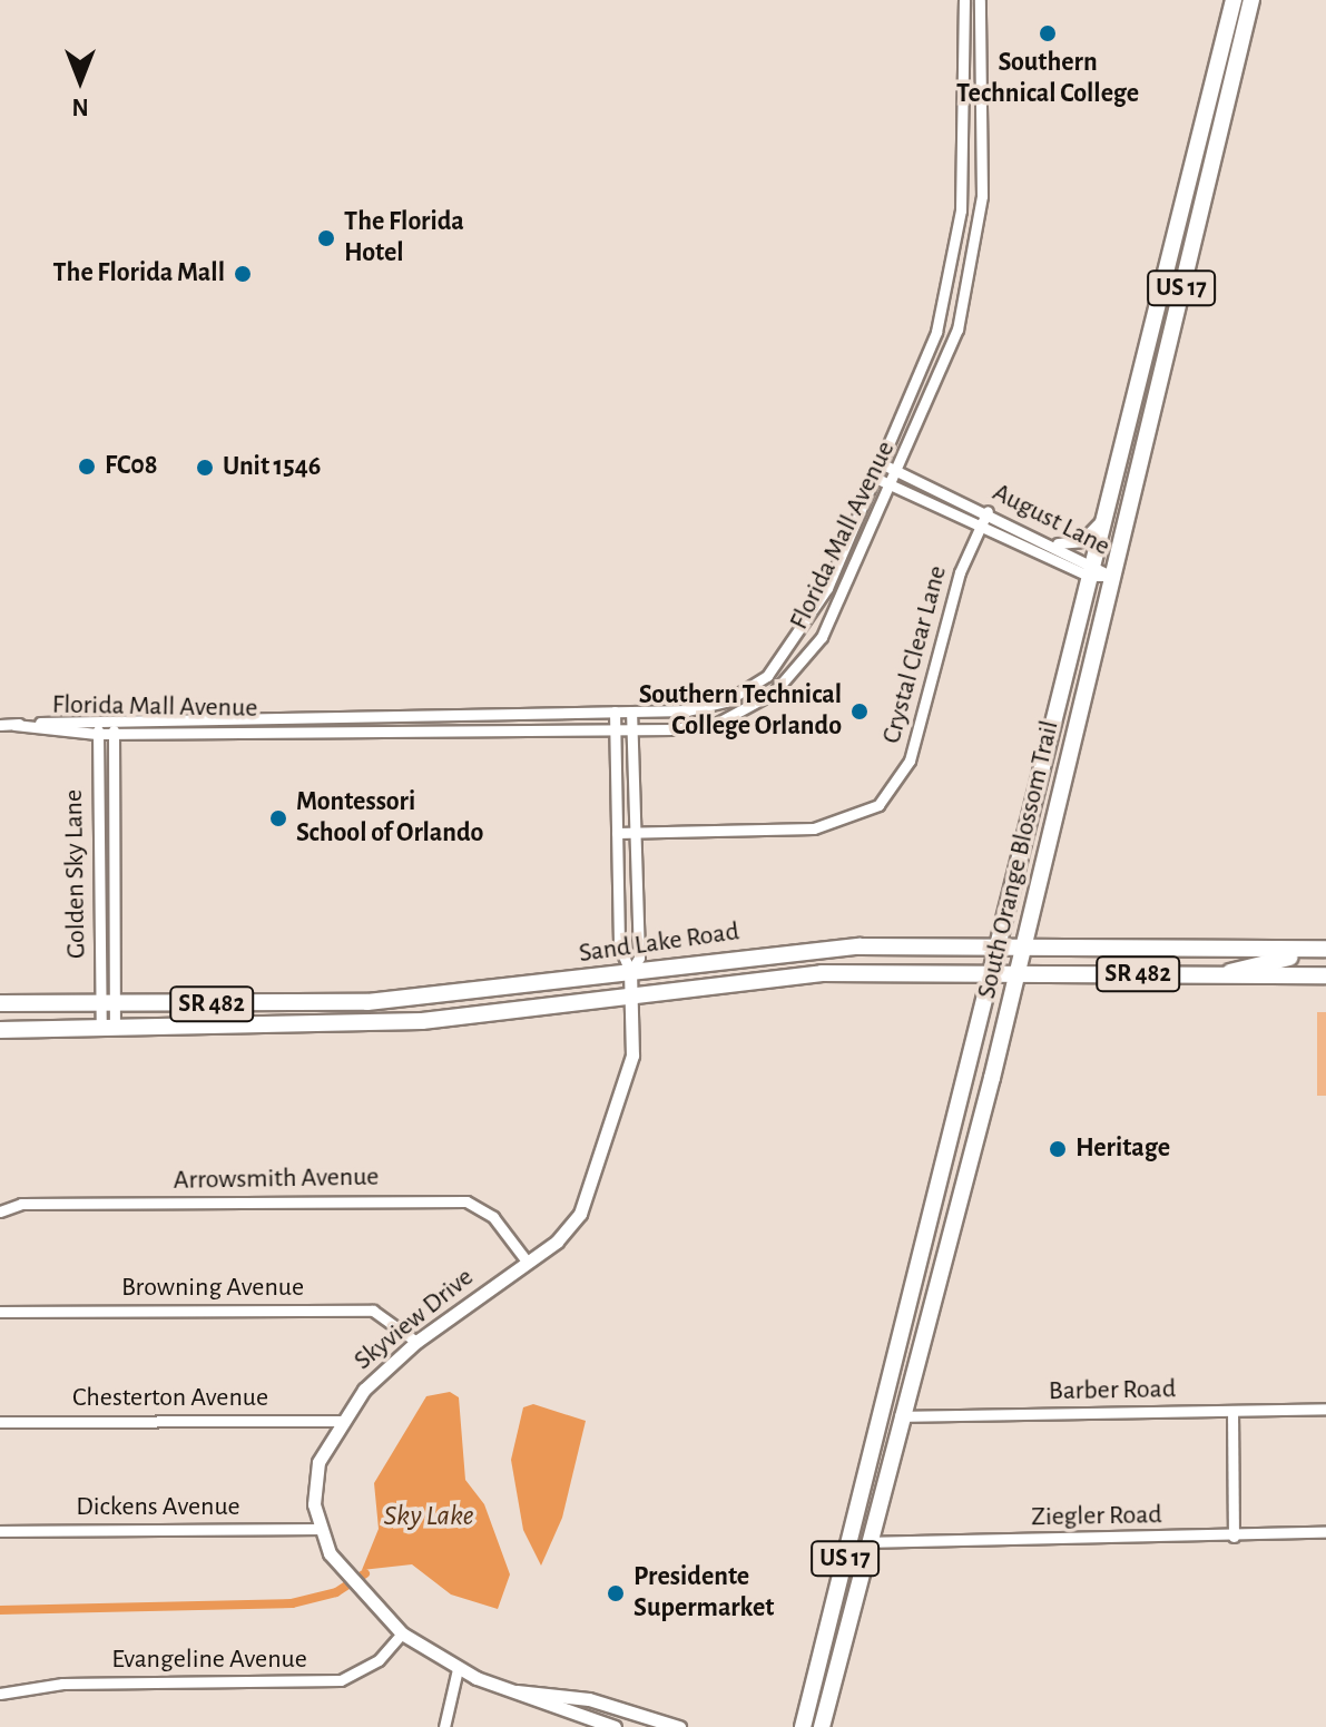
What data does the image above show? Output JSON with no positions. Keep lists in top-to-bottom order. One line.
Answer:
{"streets":{"main road":["US 17","South Orange Blossom Trail","Sand Lake Road","SR 482"],"street":["August Lane","Florida Mall Avenue","Crystal Clear Lane","Golden Sky Lane","Arrowsmith Avenue","Browning Avenue","Skyview Drive","Barber Road","Chesterton Avenue","Dickens Avenue","Ziegler Road","Evangeline Avenue"]},"crossings":[["August Lane","Florida Mall Avenue"],["August Lane","Crystal Clear Lane"],["August Lane","South Orange Blossom Trail"],["Florida Mall Avenue","Golden Sky Lane"],["South Orange Blossom Trail","Sand Lake Road"],["South Orange Blossom Trail","Barber Road"],["South Orange Blossom Trail","Ziegler Road"],["Golden Sky Lane","Sand Lake Road"],["Sand Lake Road","Skyview Drive"],["Arrowsmith Avenue","Skyview Drive"],["Browning Avenue","Skyview Drive"],["Skyview Drive","Chesterton Avenue"],["Skyview Drive","Dickens Avenue"]],"water":["Sky Lake"],"places":["Southern Technical College","The Florida Hotel","The Florida Mall","FC08","Unit 1546","Southern Technical College Orlando","Montessori School of Orlando","Heritage","Presidente Supermarket"],"north":"bottom"}
